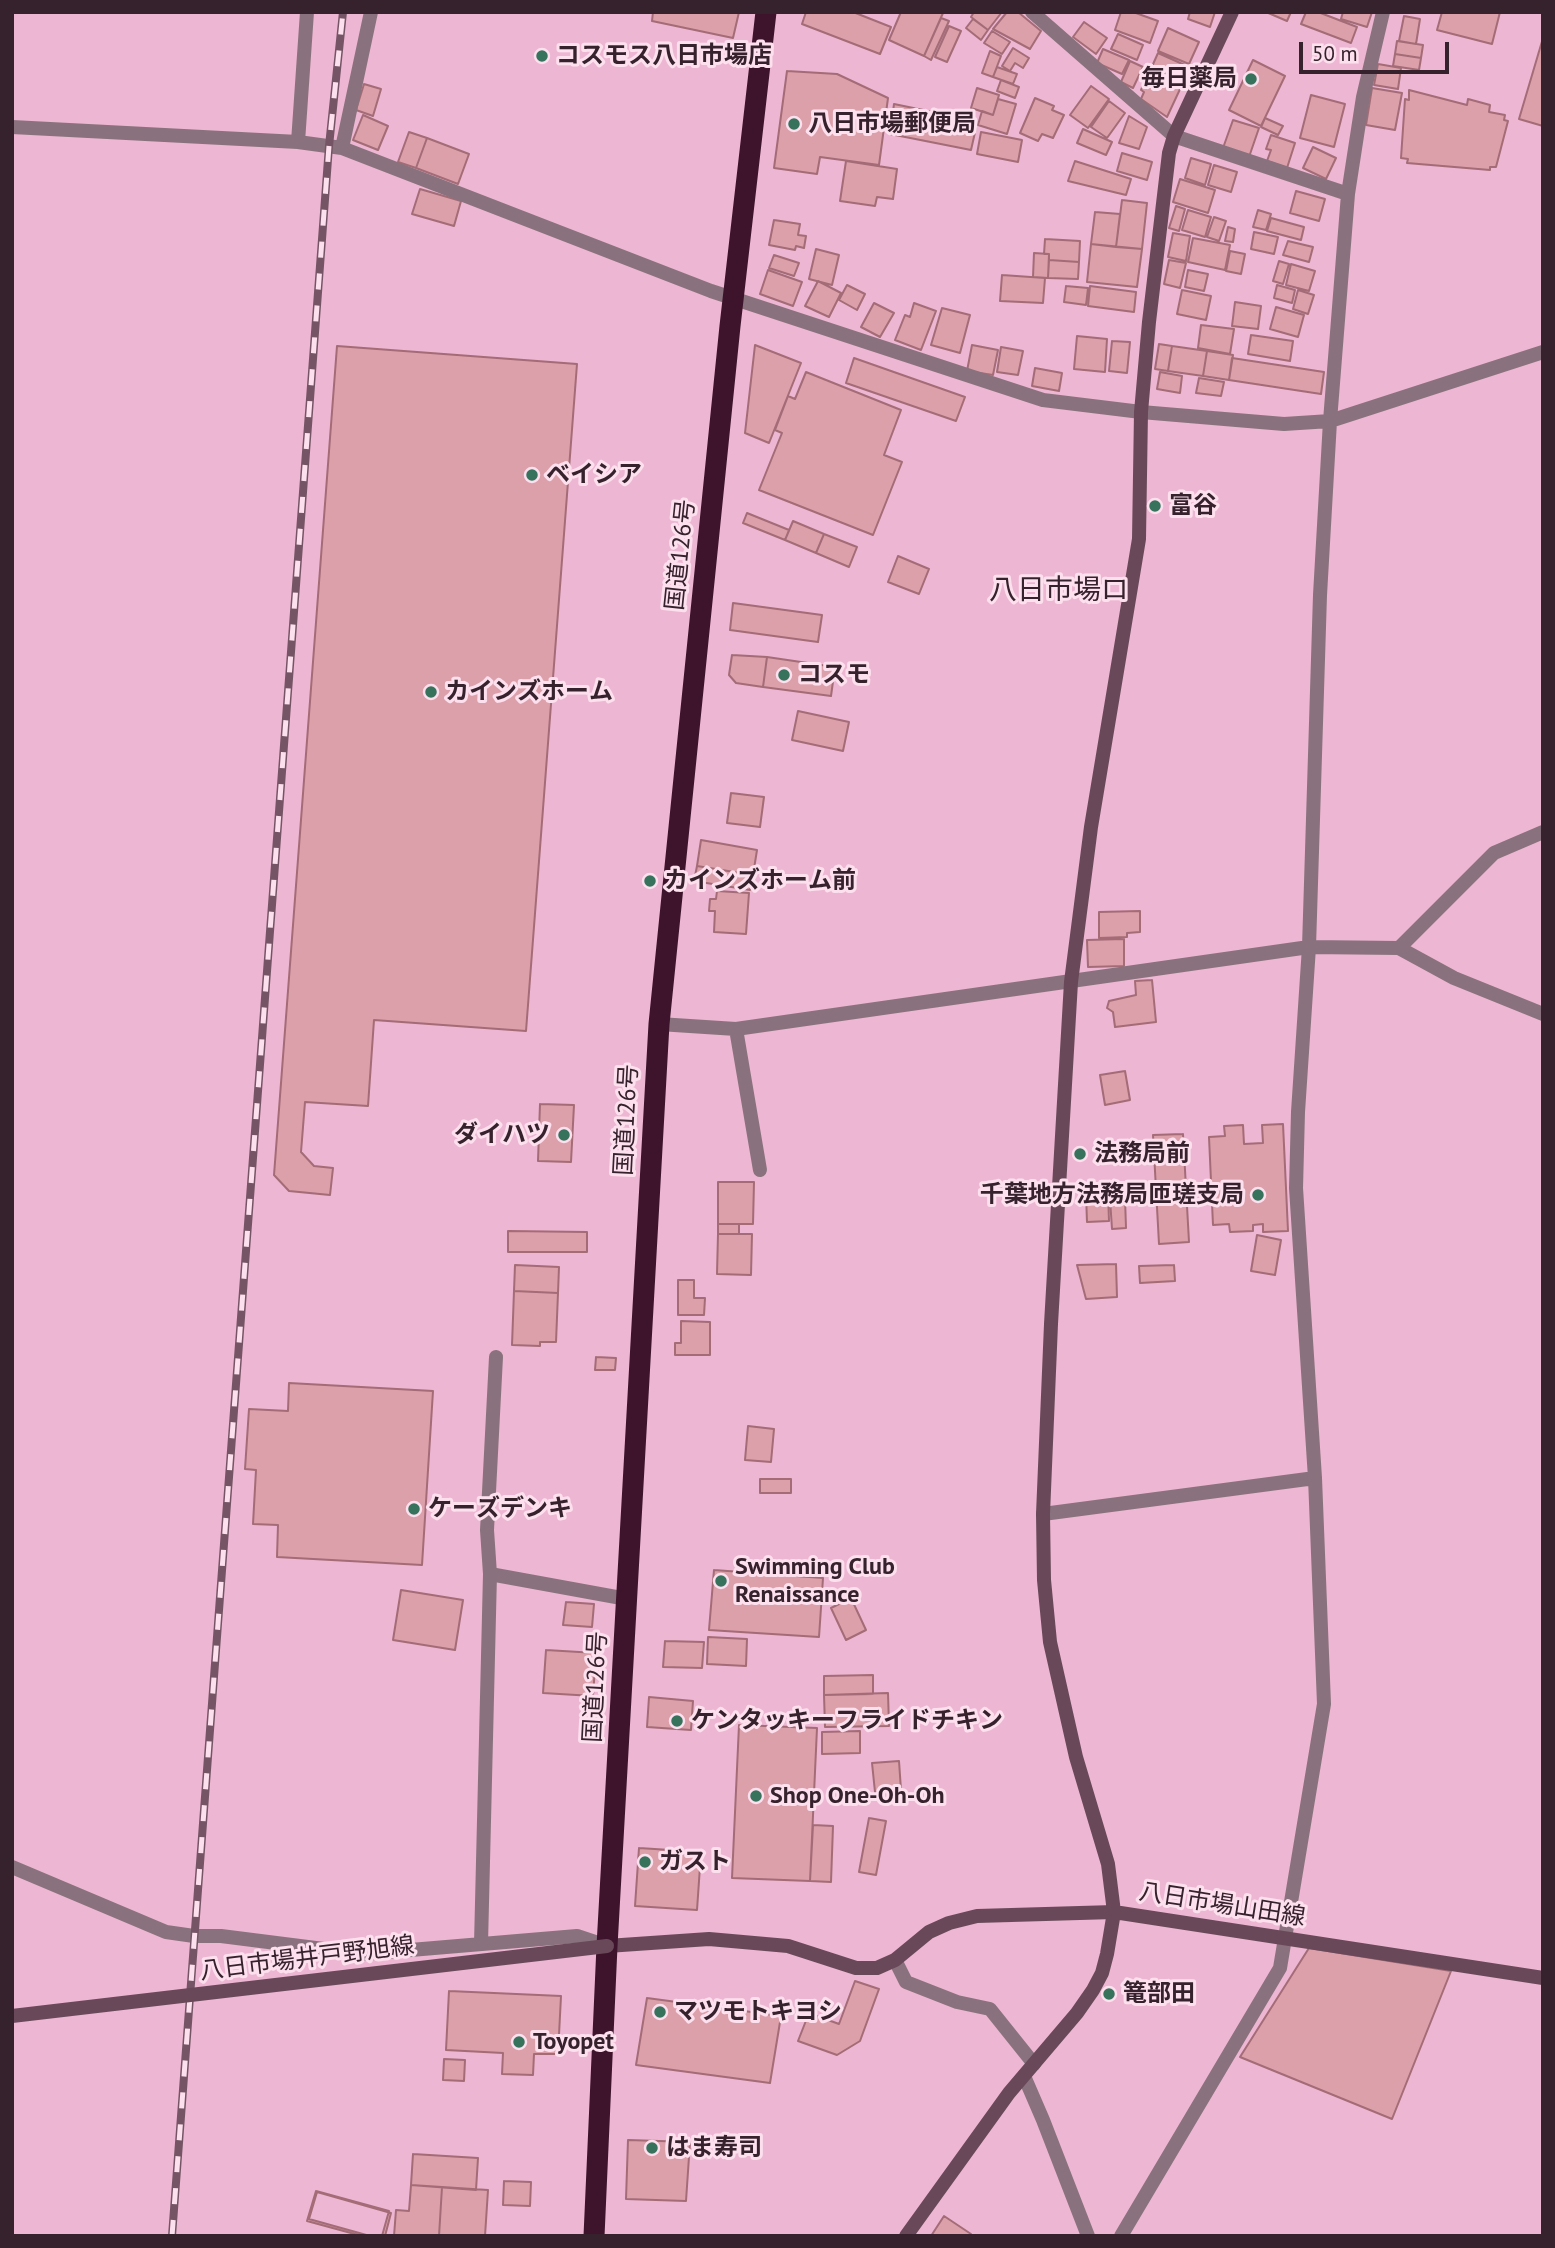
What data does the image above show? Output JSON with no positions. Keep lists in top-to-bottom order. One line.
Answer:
{"streets":{"highway":["国道126号"],"street":["八日市場山田線","八日市場井戸野旭線"]},"crossings":[["国道126号","八日市場井戸野旭線"]],"districts":["八日市場ロ"],"places":["コスモス八日市場店","毎日薬局","八日市場郵便局","ベイシア","富谷","コスモ","カインズホーム","カインズホーム前","ダイハツ","法務局前","千葉地方法務局匝瑳支局","ケーズデンキ","Swimming Club Renaissance","ケンタッキーフライドチキン","Shop One-Oh-Oh","ガスト","篭部田","マツモトキヨシ","Toyopet","はま寿司"],"scale_bar":"50 m"}
